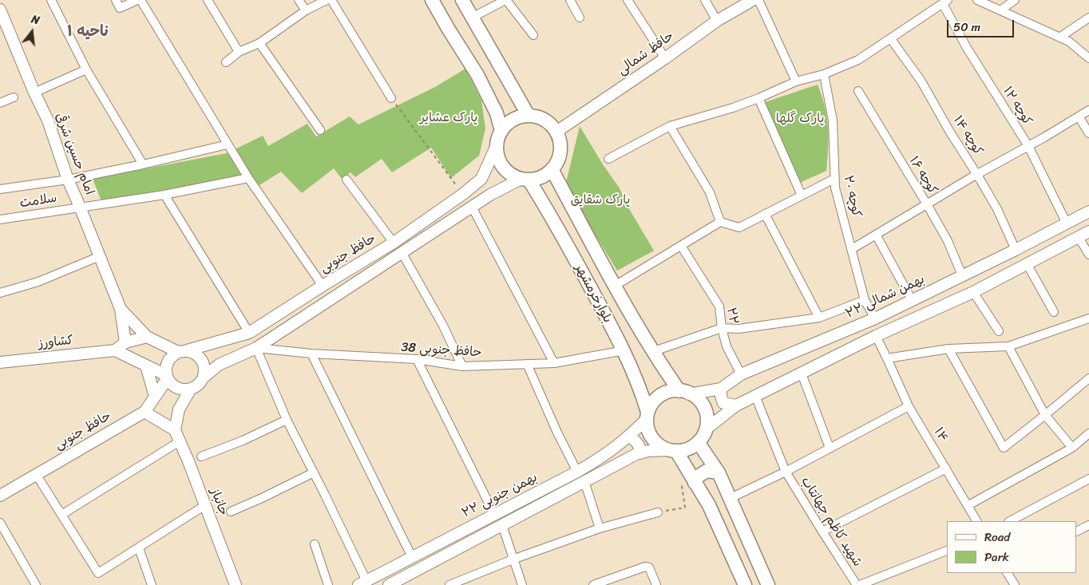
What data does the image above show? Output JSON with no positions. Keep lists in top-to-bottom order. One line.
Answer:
{"streets":{"main road":["بلوارخرمشهر"],"street":["حافظ شمالی","کوچه ۱۲","کوچه ۱۴","امام حسین شرقی","کوچه ۱۶","کوچه ۲۰","سلامت","حافظ جنوبی","۲۲ بهمن شمالی","۲۲","کشاورز","حافظ جنوبی 38","۱۴","۲۲ بهمن جنوبی","جانباز","شهید کاظم جهانتاب"]},"crossings":[["حافظ شمالی","حافظ جنوبی"],["حافظ شمالی","بلوارخرمشهر"],["کوچه ۱۲","۲۲ بهمن شمالی"],["کوچه ۱۴","۲۲ بهمن شمالی"],["امام حسین شرقی","سلامت"],["کوچه ۱۶","۲۲ بهمن شمالی"],["کوچه ۲۰","۲۲ بهمن شمالی"],["حافظ جنوبی","بلوارخرمشهر"],["حافظ جنوبی","حافظ جنوبی 38"],["بلوارخرمشهر","۲۲ بهمن شمالی"],["بلوارخرمشهر","حافظ جنوبی 38"],["بلوارخرمشهر","۲۲ بهمن جنوبی"],["۲۲ بهمن شمالی","۲۲"],["۲۲ بهمن شمالی","۲۲ بهمن جنوبی"]],"districts":["ناحیه ۱"],"parks":["پارک عشایر","پارک گلها","پارک شقایق"],"legend":["Road","Park"],"scale_bar":"50 m","north":"top"}
